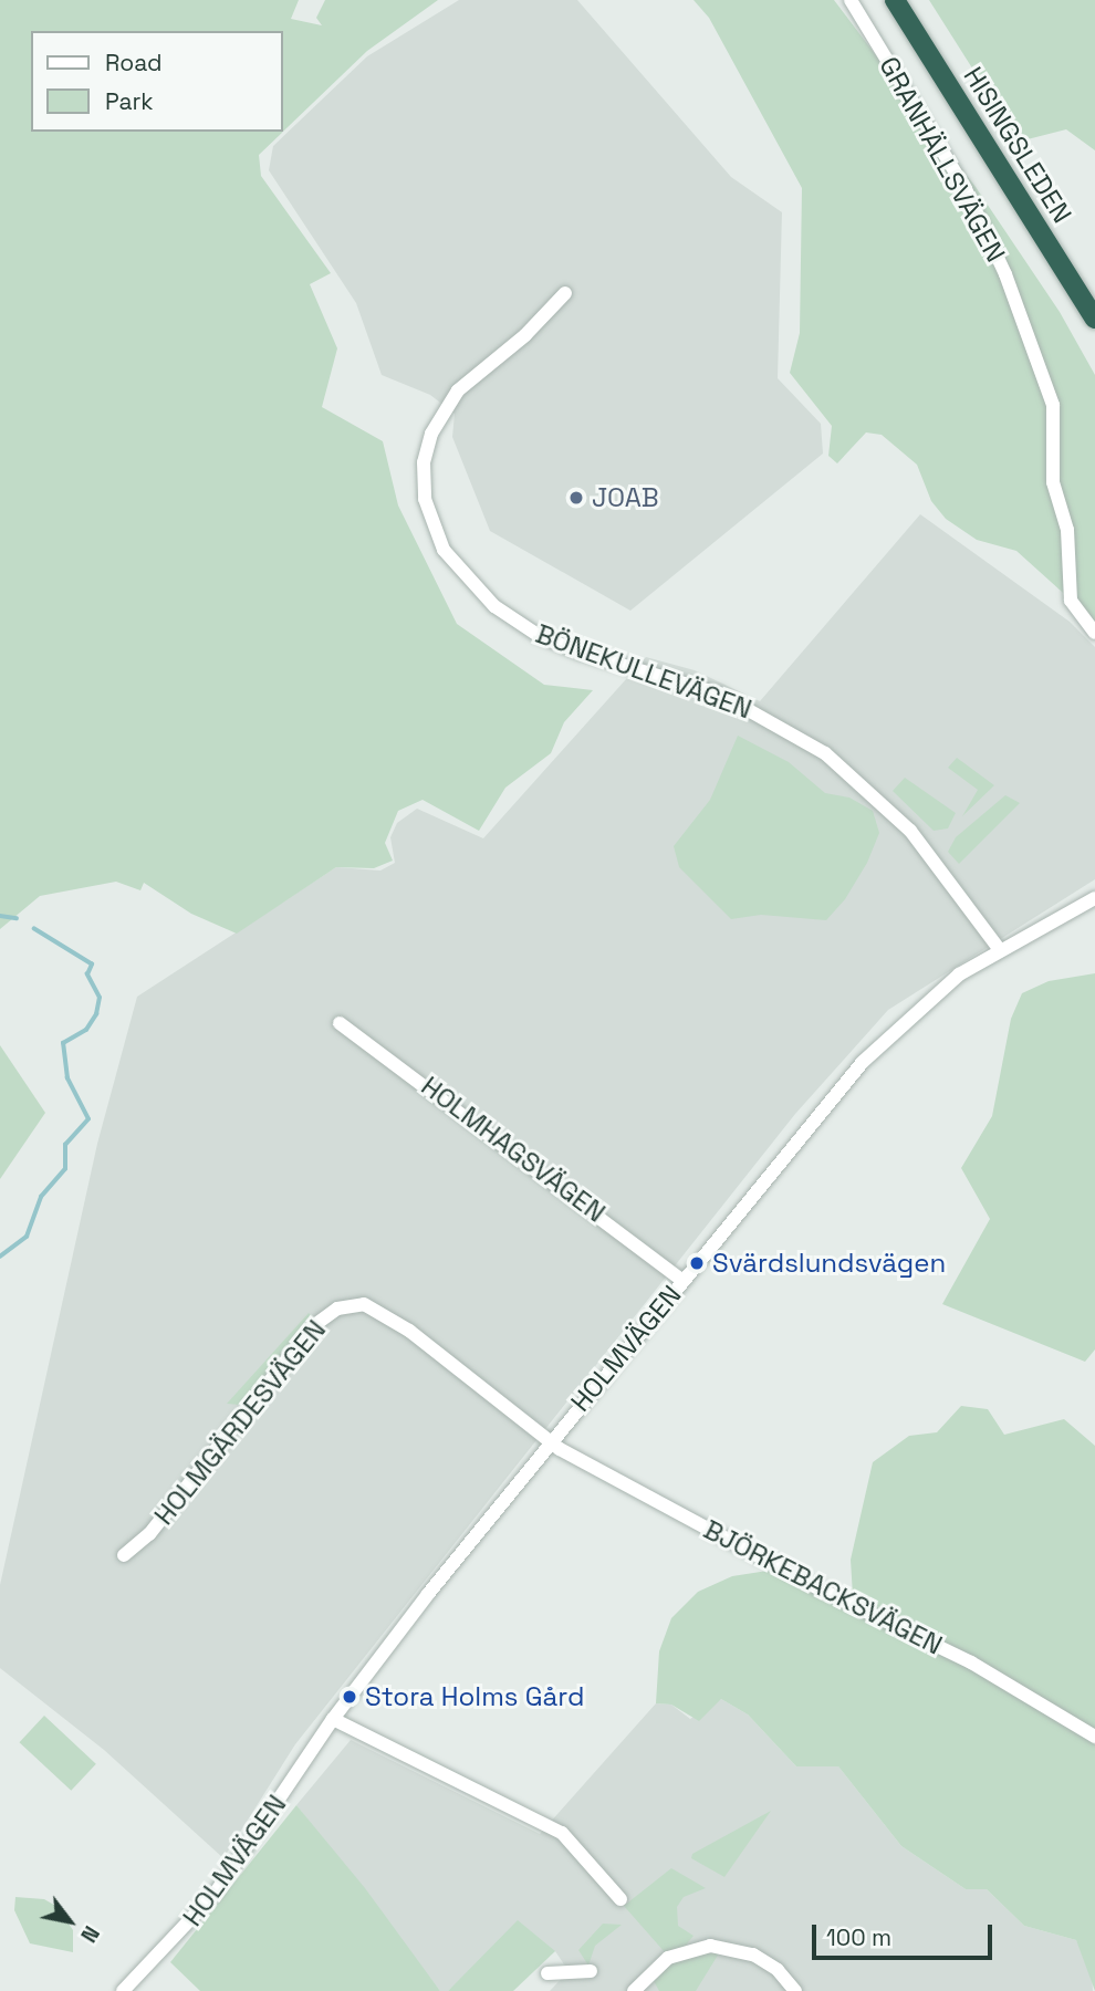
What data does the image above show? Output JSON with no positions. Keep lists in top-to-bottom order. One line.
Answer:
{"streets":{"highway":["HISINGSLEDEN"],"street":["GRANHÄLLSVÄGEN","BÖNEKULLEVÄGEN","HOLMHAGSVÄGEN","HOLMVÄGEN","HOLMGÄRDESVÄGEN","BJÖRKEBACKSVÄGEN"]},"crossings":[["BÖNEKULLEVÄGEN","HOLMVÄGEN"],["HOLMHAGSVÄGEN","HOLMVÄGEN"],["HOLMVÄGEN","HOLMGÄRDESVÄGEN"],["HOLMVÄGEN","BJÖRKEBACKSVÄGEN"],["HOLMGÄRDESVÄGEN","BJÖRKEBACKSVÄGEN"]],"places":["JOAB","Svärdslundsvägen","Stora Holms Gård"],"legend":["Road","Park"],"scale_bar":"100 m","north":"bottom right"}
